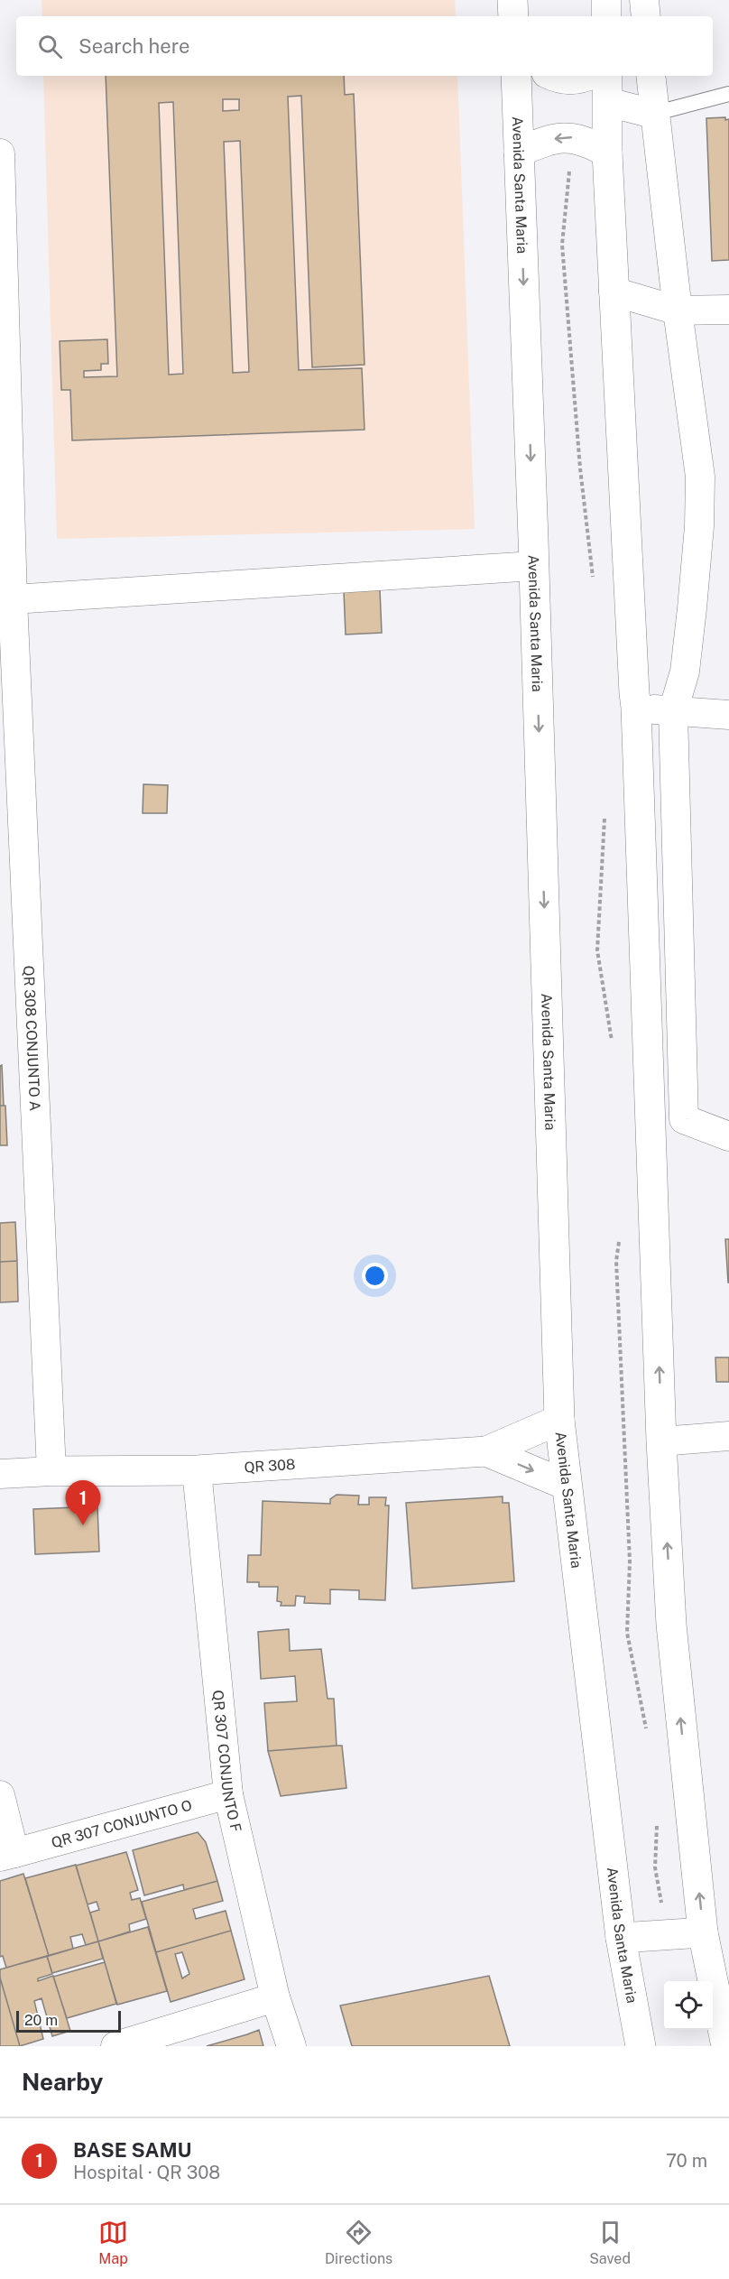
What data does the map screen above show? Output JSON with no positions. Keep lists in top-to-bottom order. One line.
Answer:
{"streets":{"main road":["Avenida Santa Maria","QR 308"],"street":["QR 308 CONJUNTO A","QR 307 CONJUNTO F","QR 307 CONJUNTO O"]},"crossings":[["Avenida Santa Maria","QR 308"],["QR 308 CONJUNTO A","QR 308"],["QR 308","QR 307 CONJUNTO F"],["QR 307 CONJUNTO F","QR 307 CONJUNTO O"]],"scale_bar":"20 m","page":{"search":"Search here","pins":"1","scale":"20 m","heading":"Nearby","list":[{"mark":"1","name":"BASE SAMU","note":"Hospital · QR 308","value":"70 m"}],"nav":["Map","Directions","Saved"]}}
